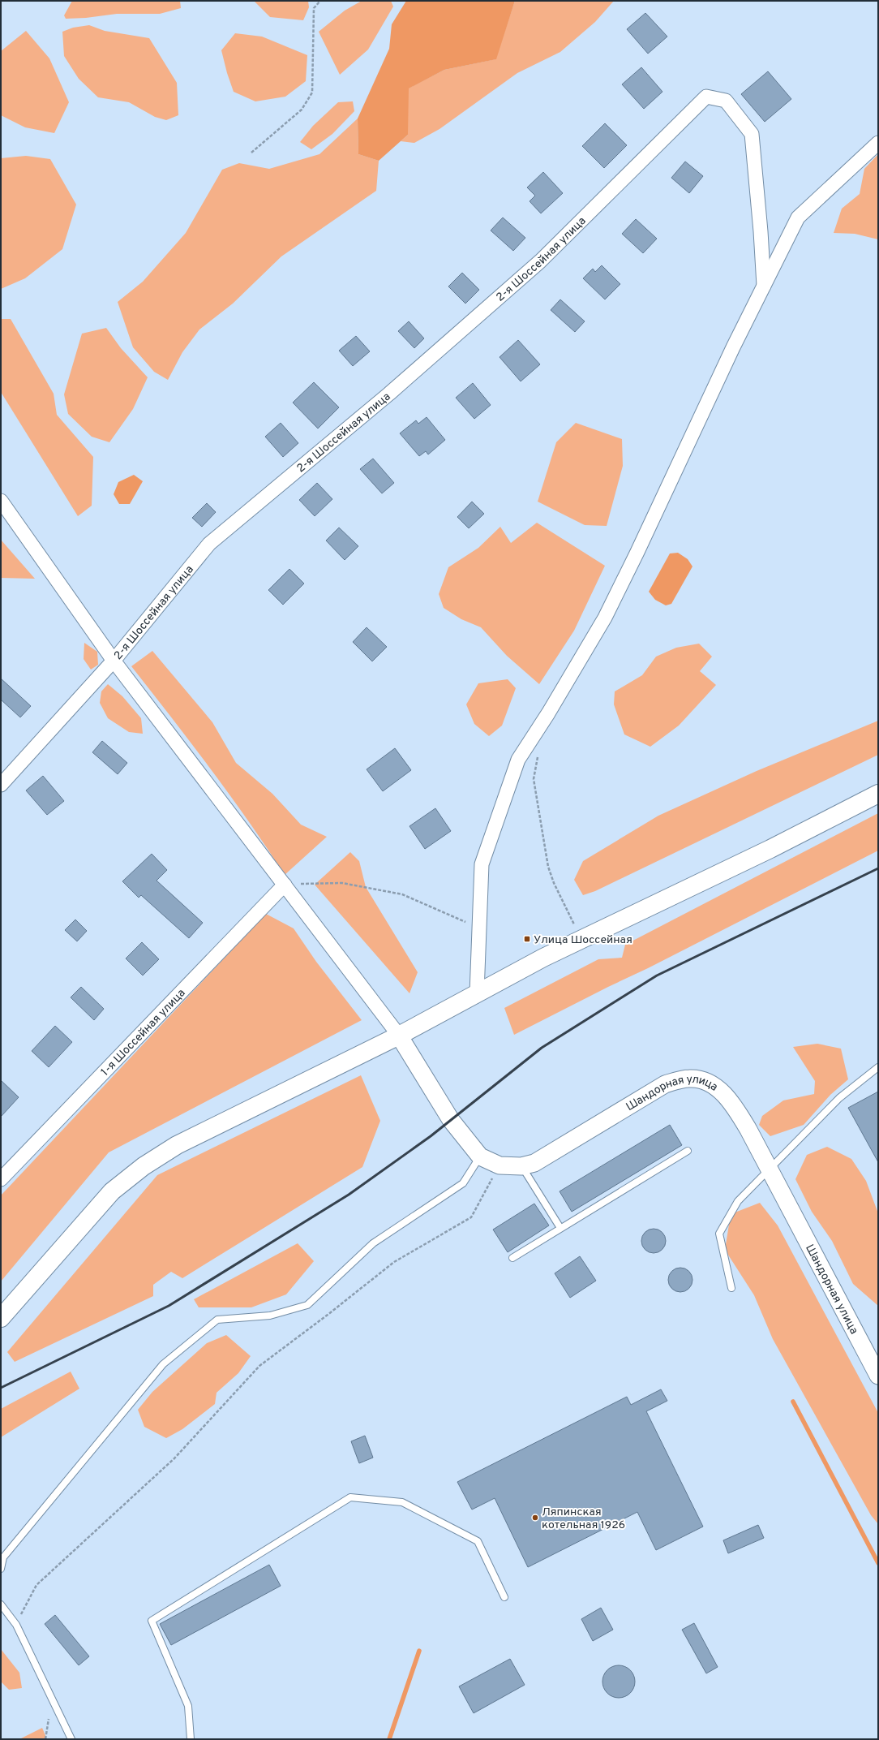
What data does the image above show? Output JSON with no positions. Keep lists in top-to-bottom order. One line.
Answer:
{"streets":{"street":["2-я Шоссейная улица","1-я Шоссейная улица","Шандорная улица"]},"places":{"transit":["Улица Шоссейная"],"other":["Ляпинская котельная 1926"]}}
